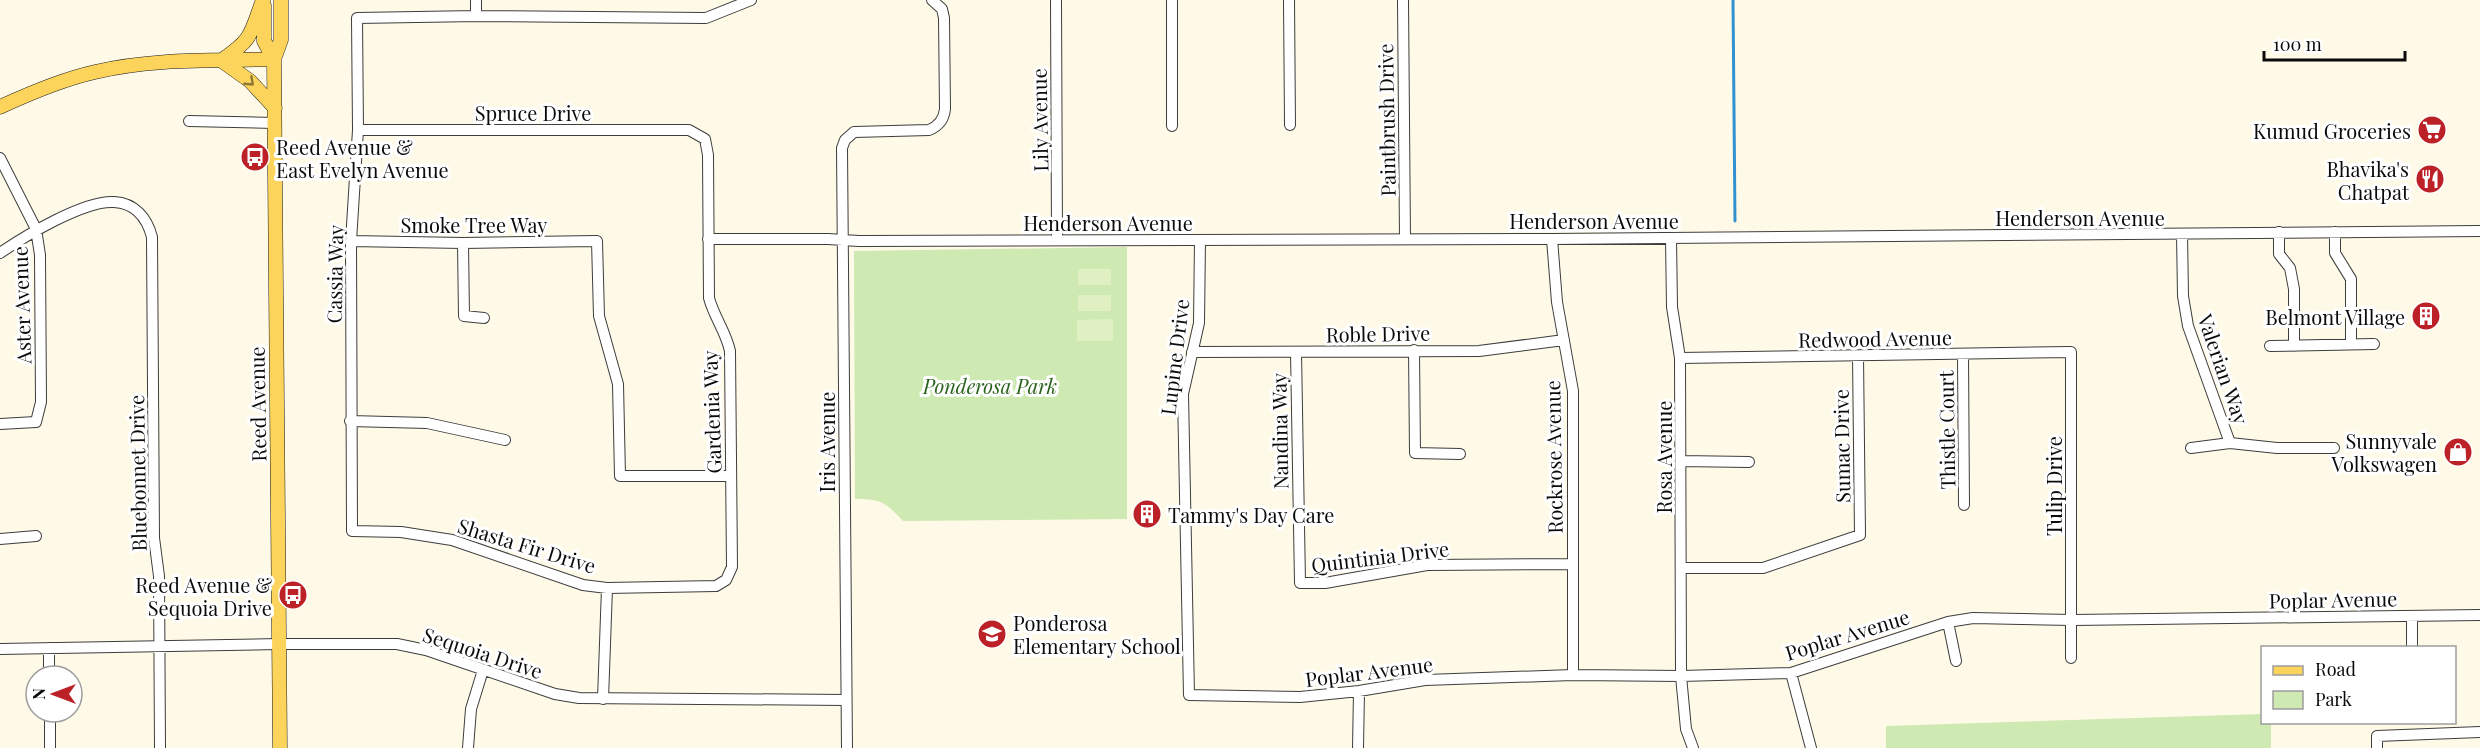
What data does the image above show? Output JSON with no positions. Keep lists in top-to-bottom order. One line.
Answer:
{"streets":{"main road":["Reed Avenue"],"street":["Spruce Drive","Lily Avenue","Paintbrush Drive","Henderson Avenue","Smoke Tree Way","Cassia Way","Aster Avenue","Roble Drive","Redwood Avenue","Lupine Drive","Valerian Way","Gardenia Way","Thistle Court","Nandina Way","Iris Avenue","Sumac Drive","Rockrose Avenue","Rosa Avenue","Bluebonnet Drive","Tulip Drive","Shasta Fir Drive","Quintinia Drive","Poplar Avenue","Sequoia Drive"]},"crossings":[["Spruce Drive","Cassia Way"],["Spruce Drive","Gardenia Way"],["Lily Avenue","Henderson Avenue"],["Paintbrush Drive","Henderson Avenue"],["Henderson Avenue","Lupine Drive"],["Henderson Avenue","Valerian Way"],["Henderson Avenue","Gardenia Way"],["Henderson Avenue","Iris Avenue"],["Henderson Avenue","Rockrose Avenue"],["Henderson Avenue","Rosa Avenue"],["Smoke Tree Way","Cassia Way"],["Smoke Tree Way","Gardenia Way"],["Cassia Way","Shasta Fir Drive"],["Aster Avenue","Bluebonnet Drive"],["Roble Drive","Lupine Drive"],["Roble Drive","Nandina Way"],["Roble Drive","Rockrose Avenue"],["Redwood Avenue","Thistle Court"],["Redwood Avenue","Sumac Drive"],["Redwood Avenue","Rosa Avenue"],["Redwood Avenue","Tulip Drive"],["Lupine Drive","Poplar Avenue"],["Reed Avenue","Sequoia Drive"],["Gardenia Way","Shasta Fir Drive"],["Nandina Way","Quintinia Drive"],["Iris Avenue","Sequoia Drive"],["Sumac Drive","Rosa Avenue"],["Rockrose Avenue","Quintinia Drive"],["Rockrose Avenue","Poplar Avenue"],["Rosa Avenue","Poplar Avenue"],["Bluebonnet Drive","Sequoia Drive"],["Tulip Drive","Poplar Avenue"]],"parks":["Ponderosa Park"],"places":{"supermarket":["Kumud Groceries"],"bus stop":["Reed Avenue & East Evelyn Avenue","Reed Avenue & Sequoia Drive"],"restaurant":["Bhavika's Chatpat"],"building":["Belmont Village","Tammy's Day Care"],"shop":["Sunnyvale Volkswagen"],"school or university":["Ponderosa Elementary School"]},"legend":["Road","Park"],"scale_bar":"100 m","north":"left"}
